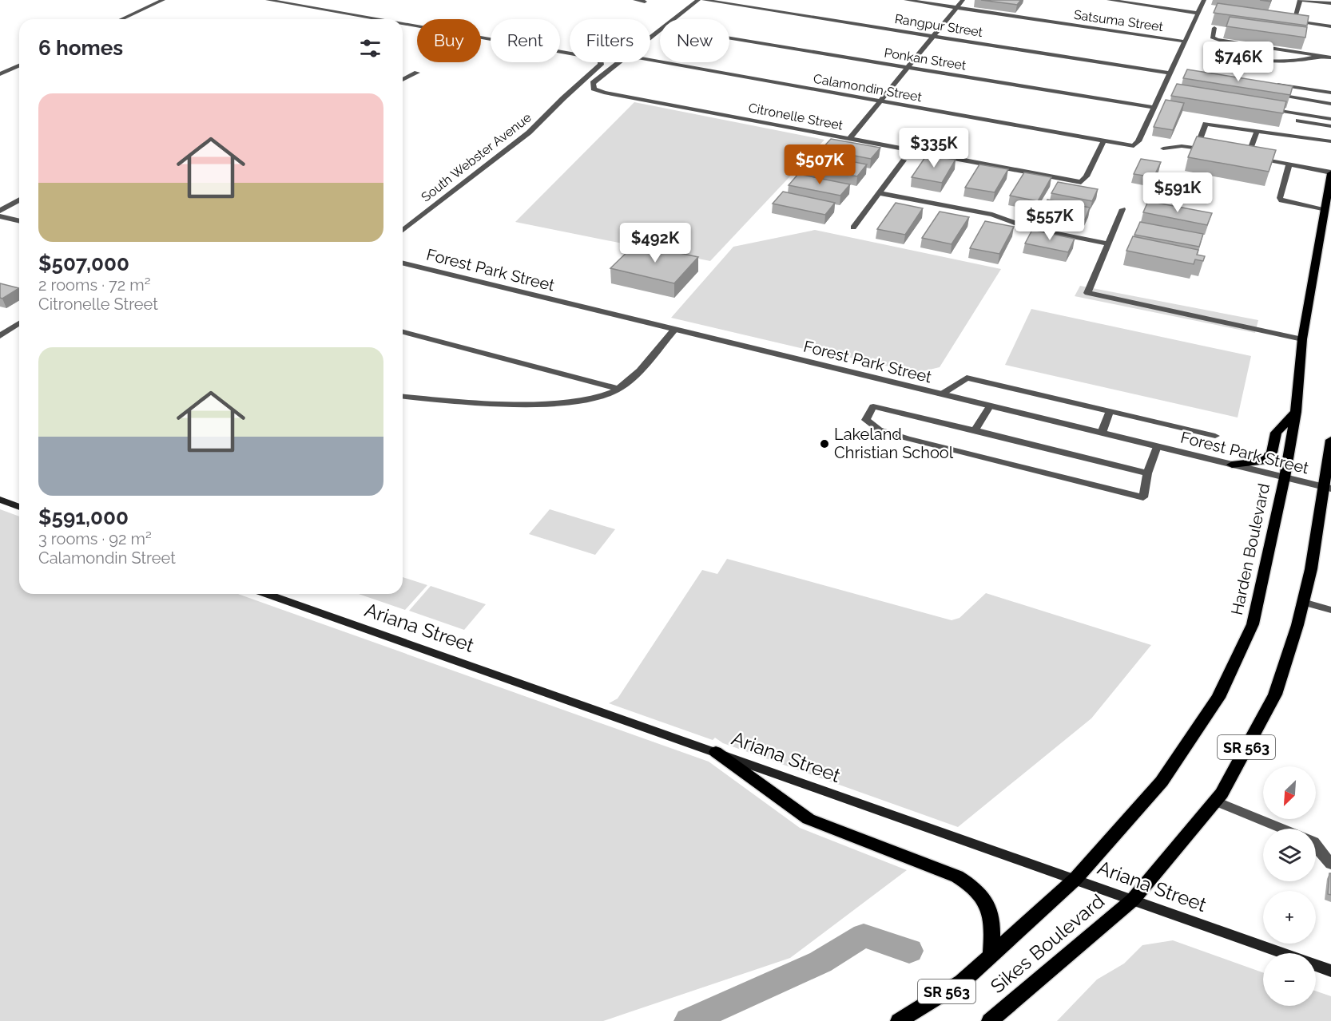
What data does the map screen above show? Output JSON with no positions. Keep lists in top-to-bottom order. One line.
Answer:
{"streets":{"main road":["Harden Boulevard","SR 563","Sikes Boulevard"],"street":["Satsuma Street","Rangpur Street","Ponkan Street","Calamondin Street","Citronelle Street","South Webster Avenue","Forest Park Street","Ariana Street"]},"crossings":[["Ponkan Street","Calamondin Street"],["Calamondin Street","Citronelle Street"],["Forest Park Street","Harden Boulevard"],["Forest Park Street","SR 563"],["Harden Boulevard","Ariana Street"],["Harden Boulevard","Sikes Boulevard"],["Ariana Street","SR 563"],["Ariana Street","Sikes Boulevard"],["SR 563","Sikes Boulevard"]],"places":["Lakeland Christian School"],"north":"bottom left","page":{"chip":["Buy","Rent","Filters","New"],"heading":"6 homes","price":["$746K","$335K","$507K","$591K","$557K","$492K"],"list":[{"name":"$507,000","note":"2 rooms · 72 m² · Citronelle Street"},{"name":"$591,000","note":"3 rooms · 92 m² · Calamondin Street"}],"map_buttons":["+","−"]}}
